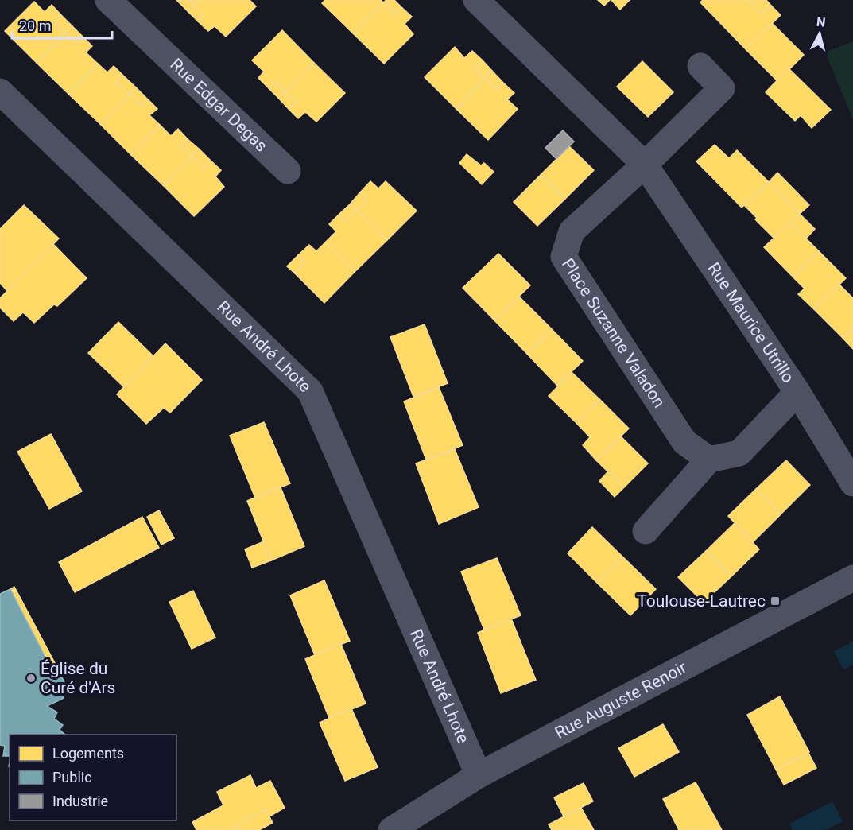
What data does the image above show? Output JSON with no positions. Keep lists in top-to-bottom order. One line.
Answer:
{"streets":{"street":["Rue Edgar Degas","Rue Maurice Utrillo","Place Suzanne Valadon","Rue André Lhote","Rue Auguste Renoir"]},"crossings":[["Rue Maurice Utrillo","Place Suzanne Valadon"],["Rue André Lhote","Rue Auguste Renoir"]],"places":{"transit":["Toulouse-Lautrec"],"other":["Église du Curé d'Ars"]},"legend":["Logements","Public","Industrie"],"scale_bar":"20 m","north":"top"}
